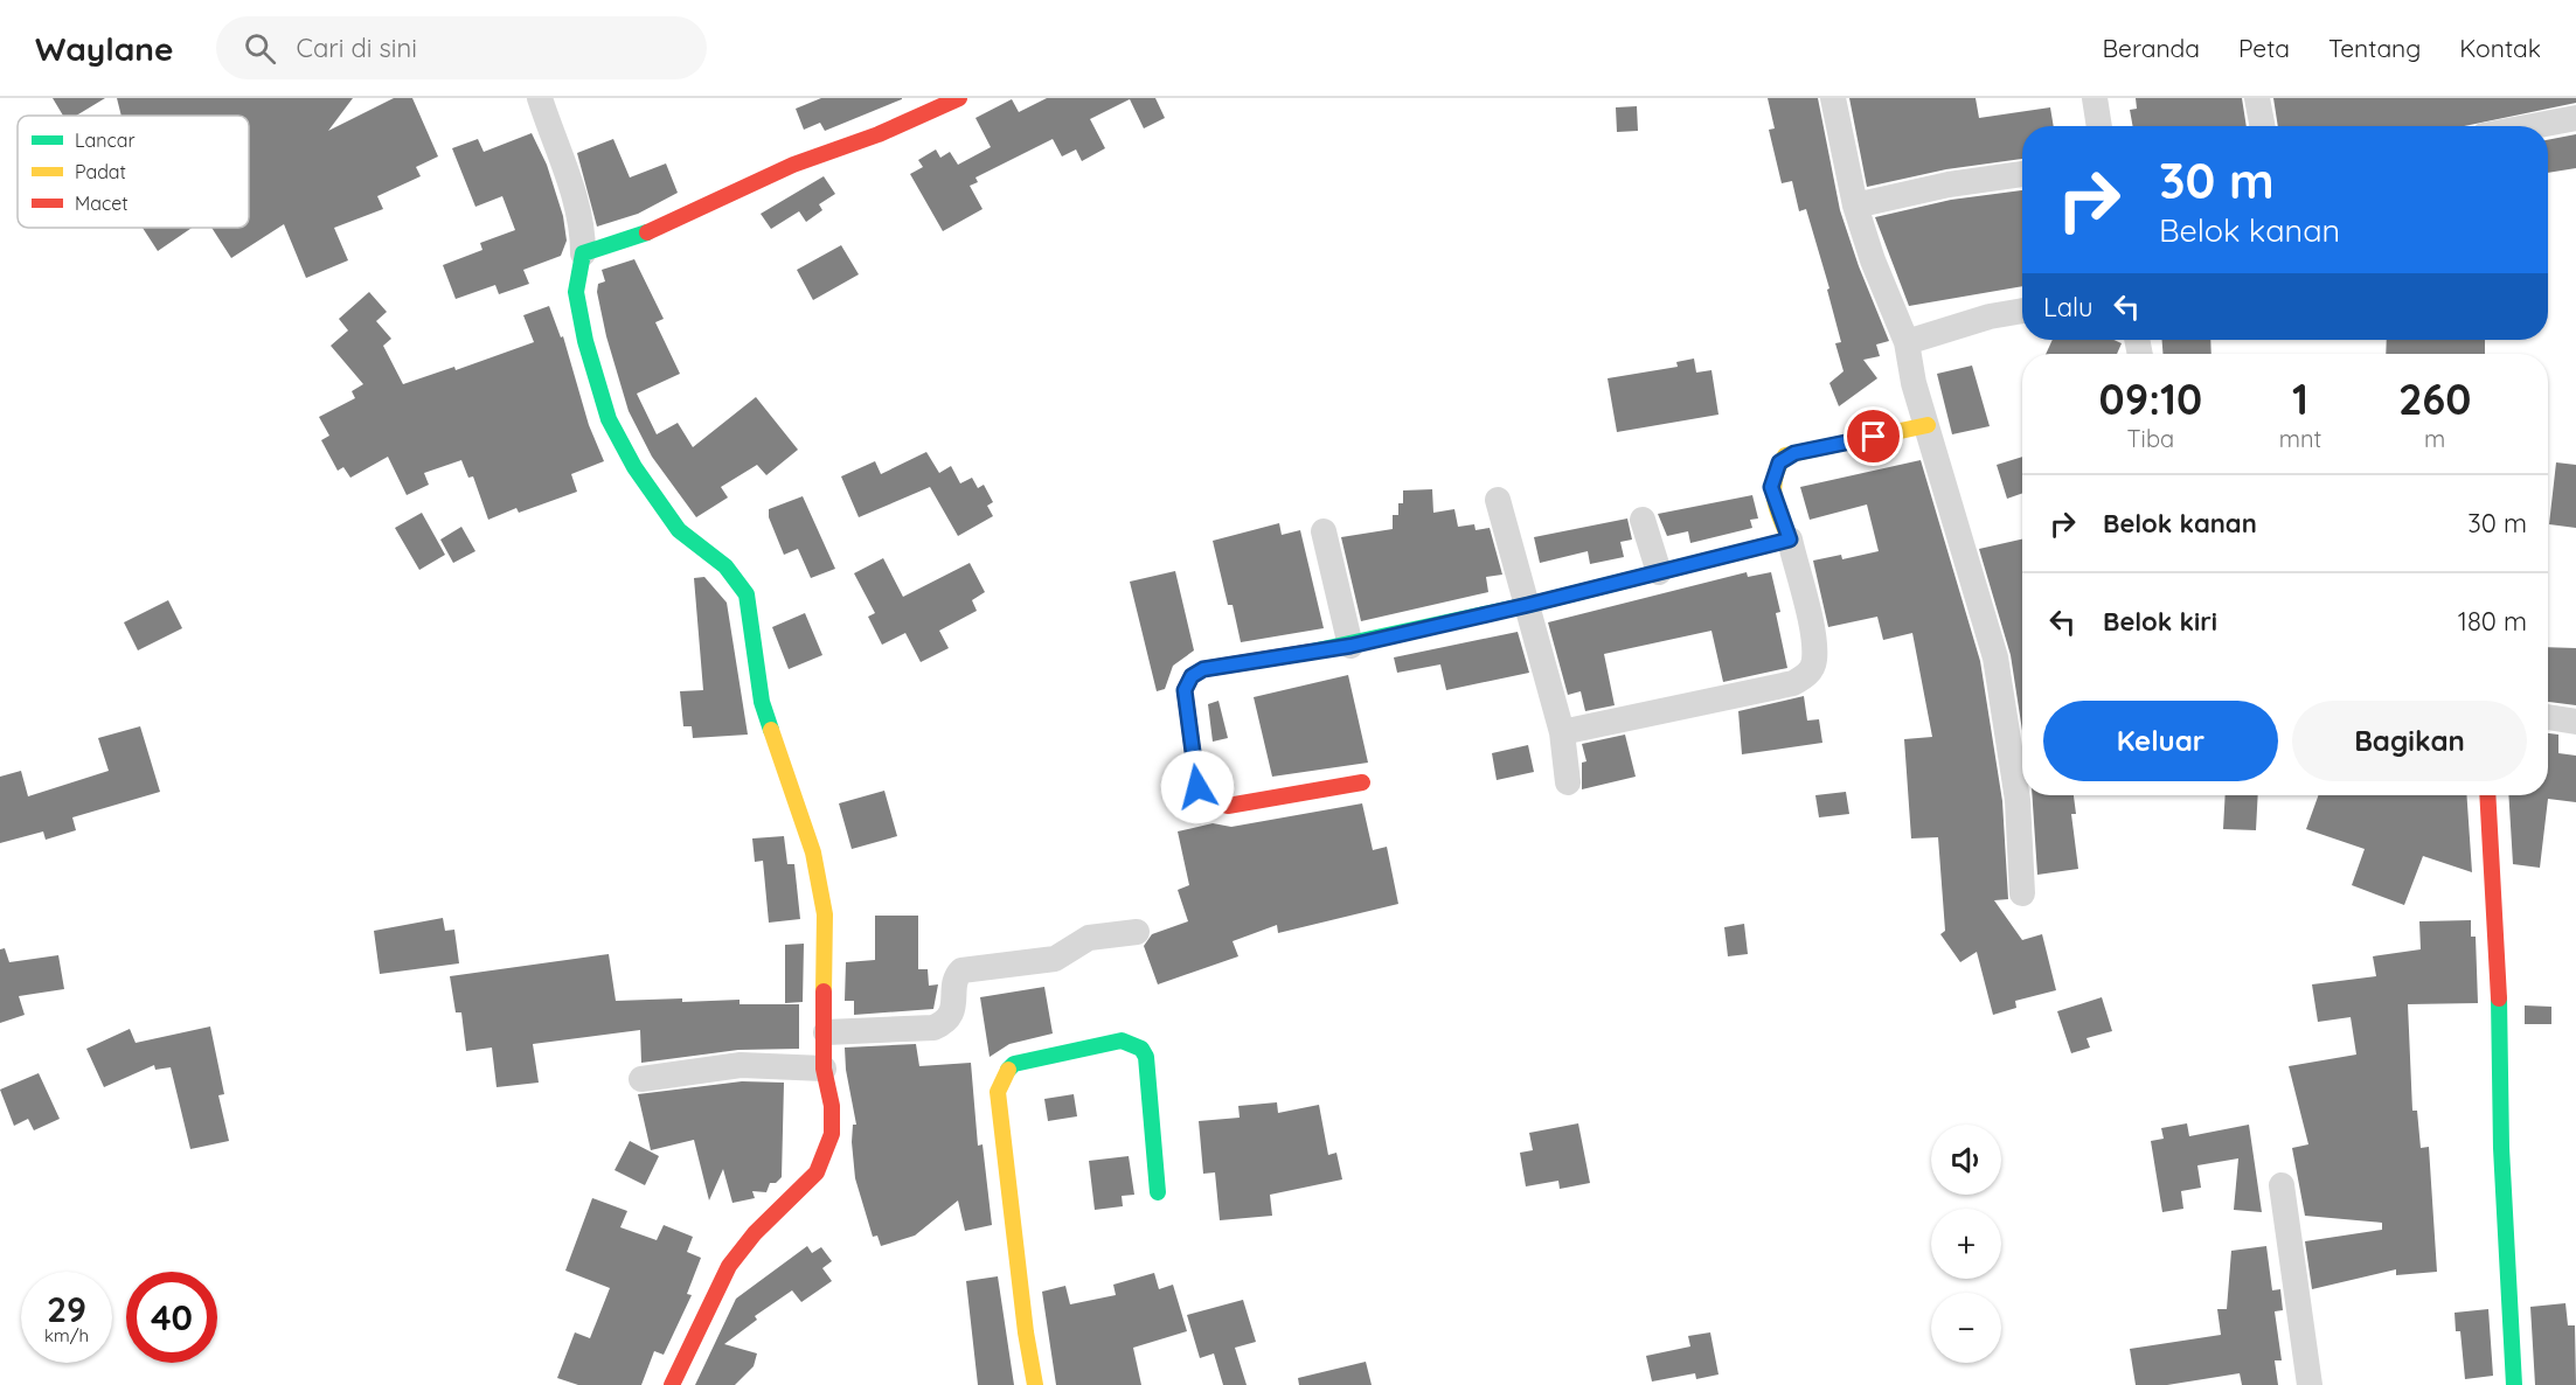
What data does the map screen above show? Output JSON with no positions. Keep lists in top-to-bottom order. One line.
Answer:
{"legend":["Lancar","Padat","Macet"],"page":{"header":"Waylane","search":"Cari di sini","nav":["Beranda","Peta","Tentang","Kontak"],"turn":["30 m","Belok kanan"],"then":"Lalu","eta":["09:10","Tiba","1","mnt","260","m"],"list":[{"name":"Belok kanan","value":"30 m"},{"name":"Belok kiri","value":"180 m"}],"buttons":["Keluar","Bagikan"],"map_buttons":["+","−"],"speed":"29 km/h","limit":"40"}}
